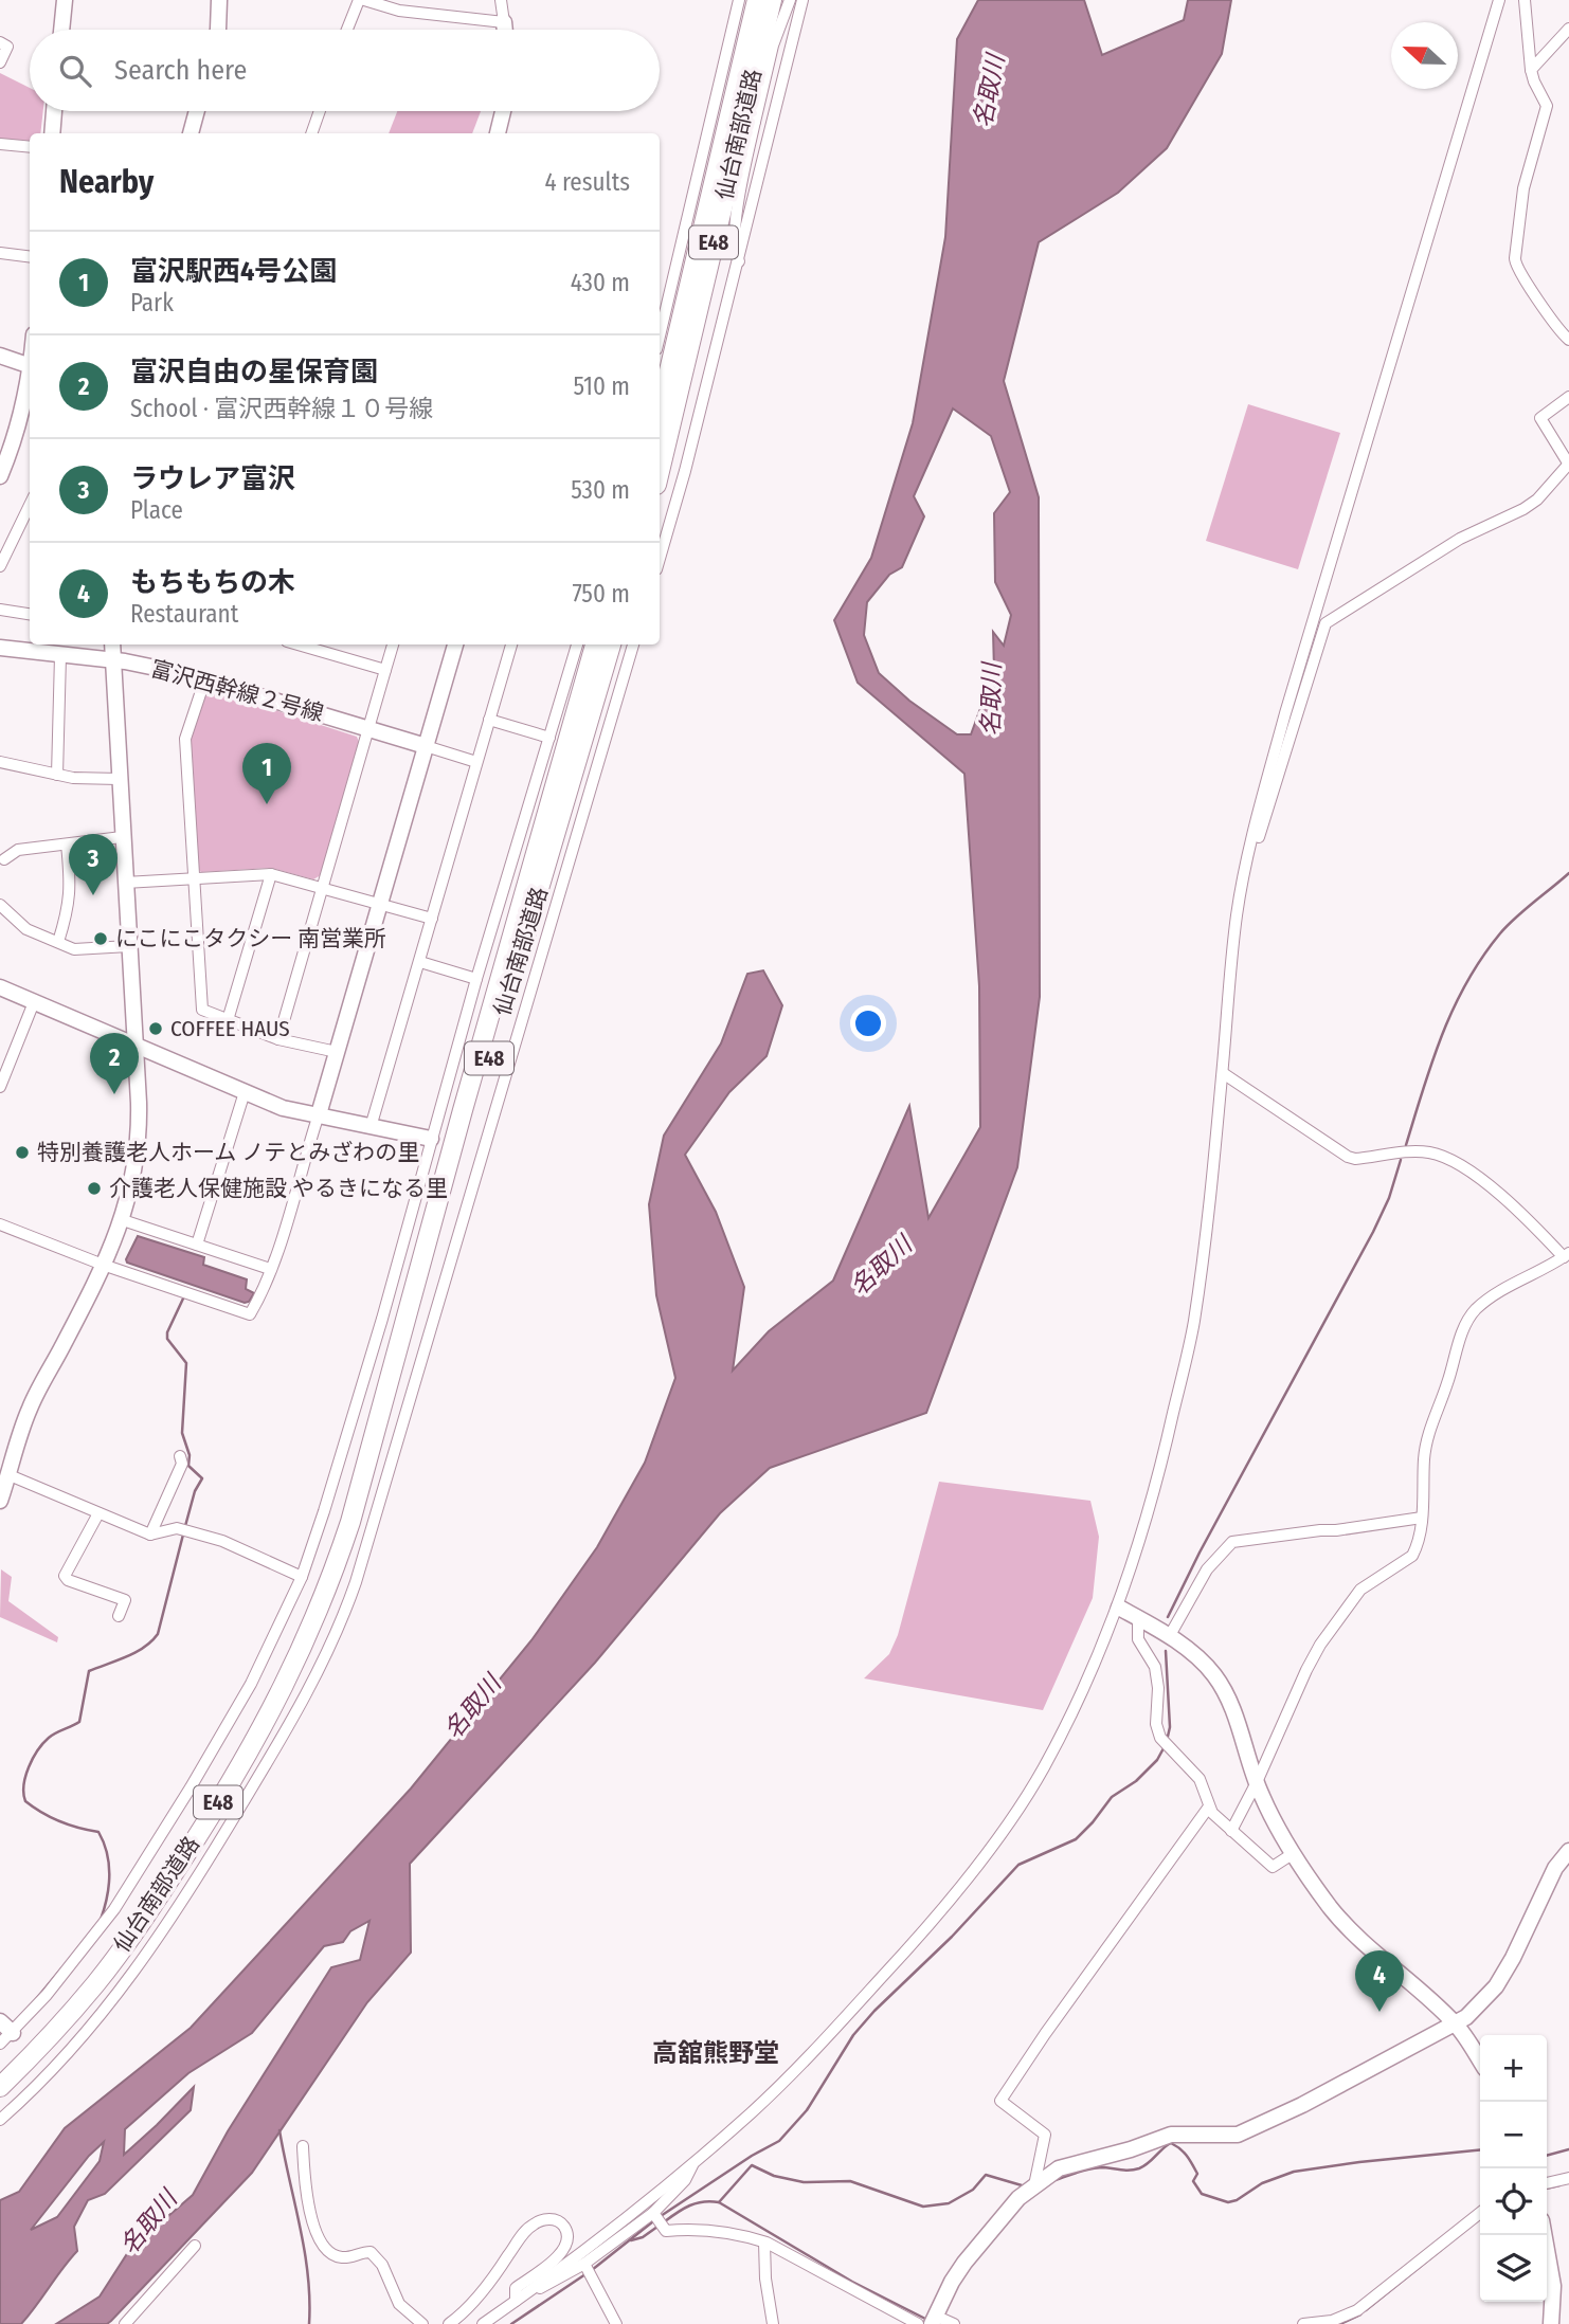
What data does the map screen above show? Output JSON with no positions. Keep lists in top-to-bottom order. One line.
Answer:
{"streets":{"highway":["仙台南部道路","E48"],"street":["富沢西幹線２号線"]},"districts":["高舘熊野堂"],"water":["名取川"],"places":["にこにこタクシー 南営業所","COFFEE HAUS","特別養護老人ホーム ノテとみざわの里","介護老人保健施設 やるきになる里"],"north":"left","page":{"search":"Search here","heading":["Nearby","4 results"],"list":[{"mark":"1","name":"富沢駅西4号公園","note":"Park","value":"430 m"},{"mark":"2","name":"富沢自由の星保育園","note":"School · 富沢西幹線１０号線","value":"510 m"},{"mark":"3","name":"ラウレア富沢","note":"Place","value":"530 m"},{"mark":"4","name":"もちもちの木","note":"Restaurant","value":"750 m"}],"pins":["1","3","2","4"],"map_buttons":["+","−"]}}
